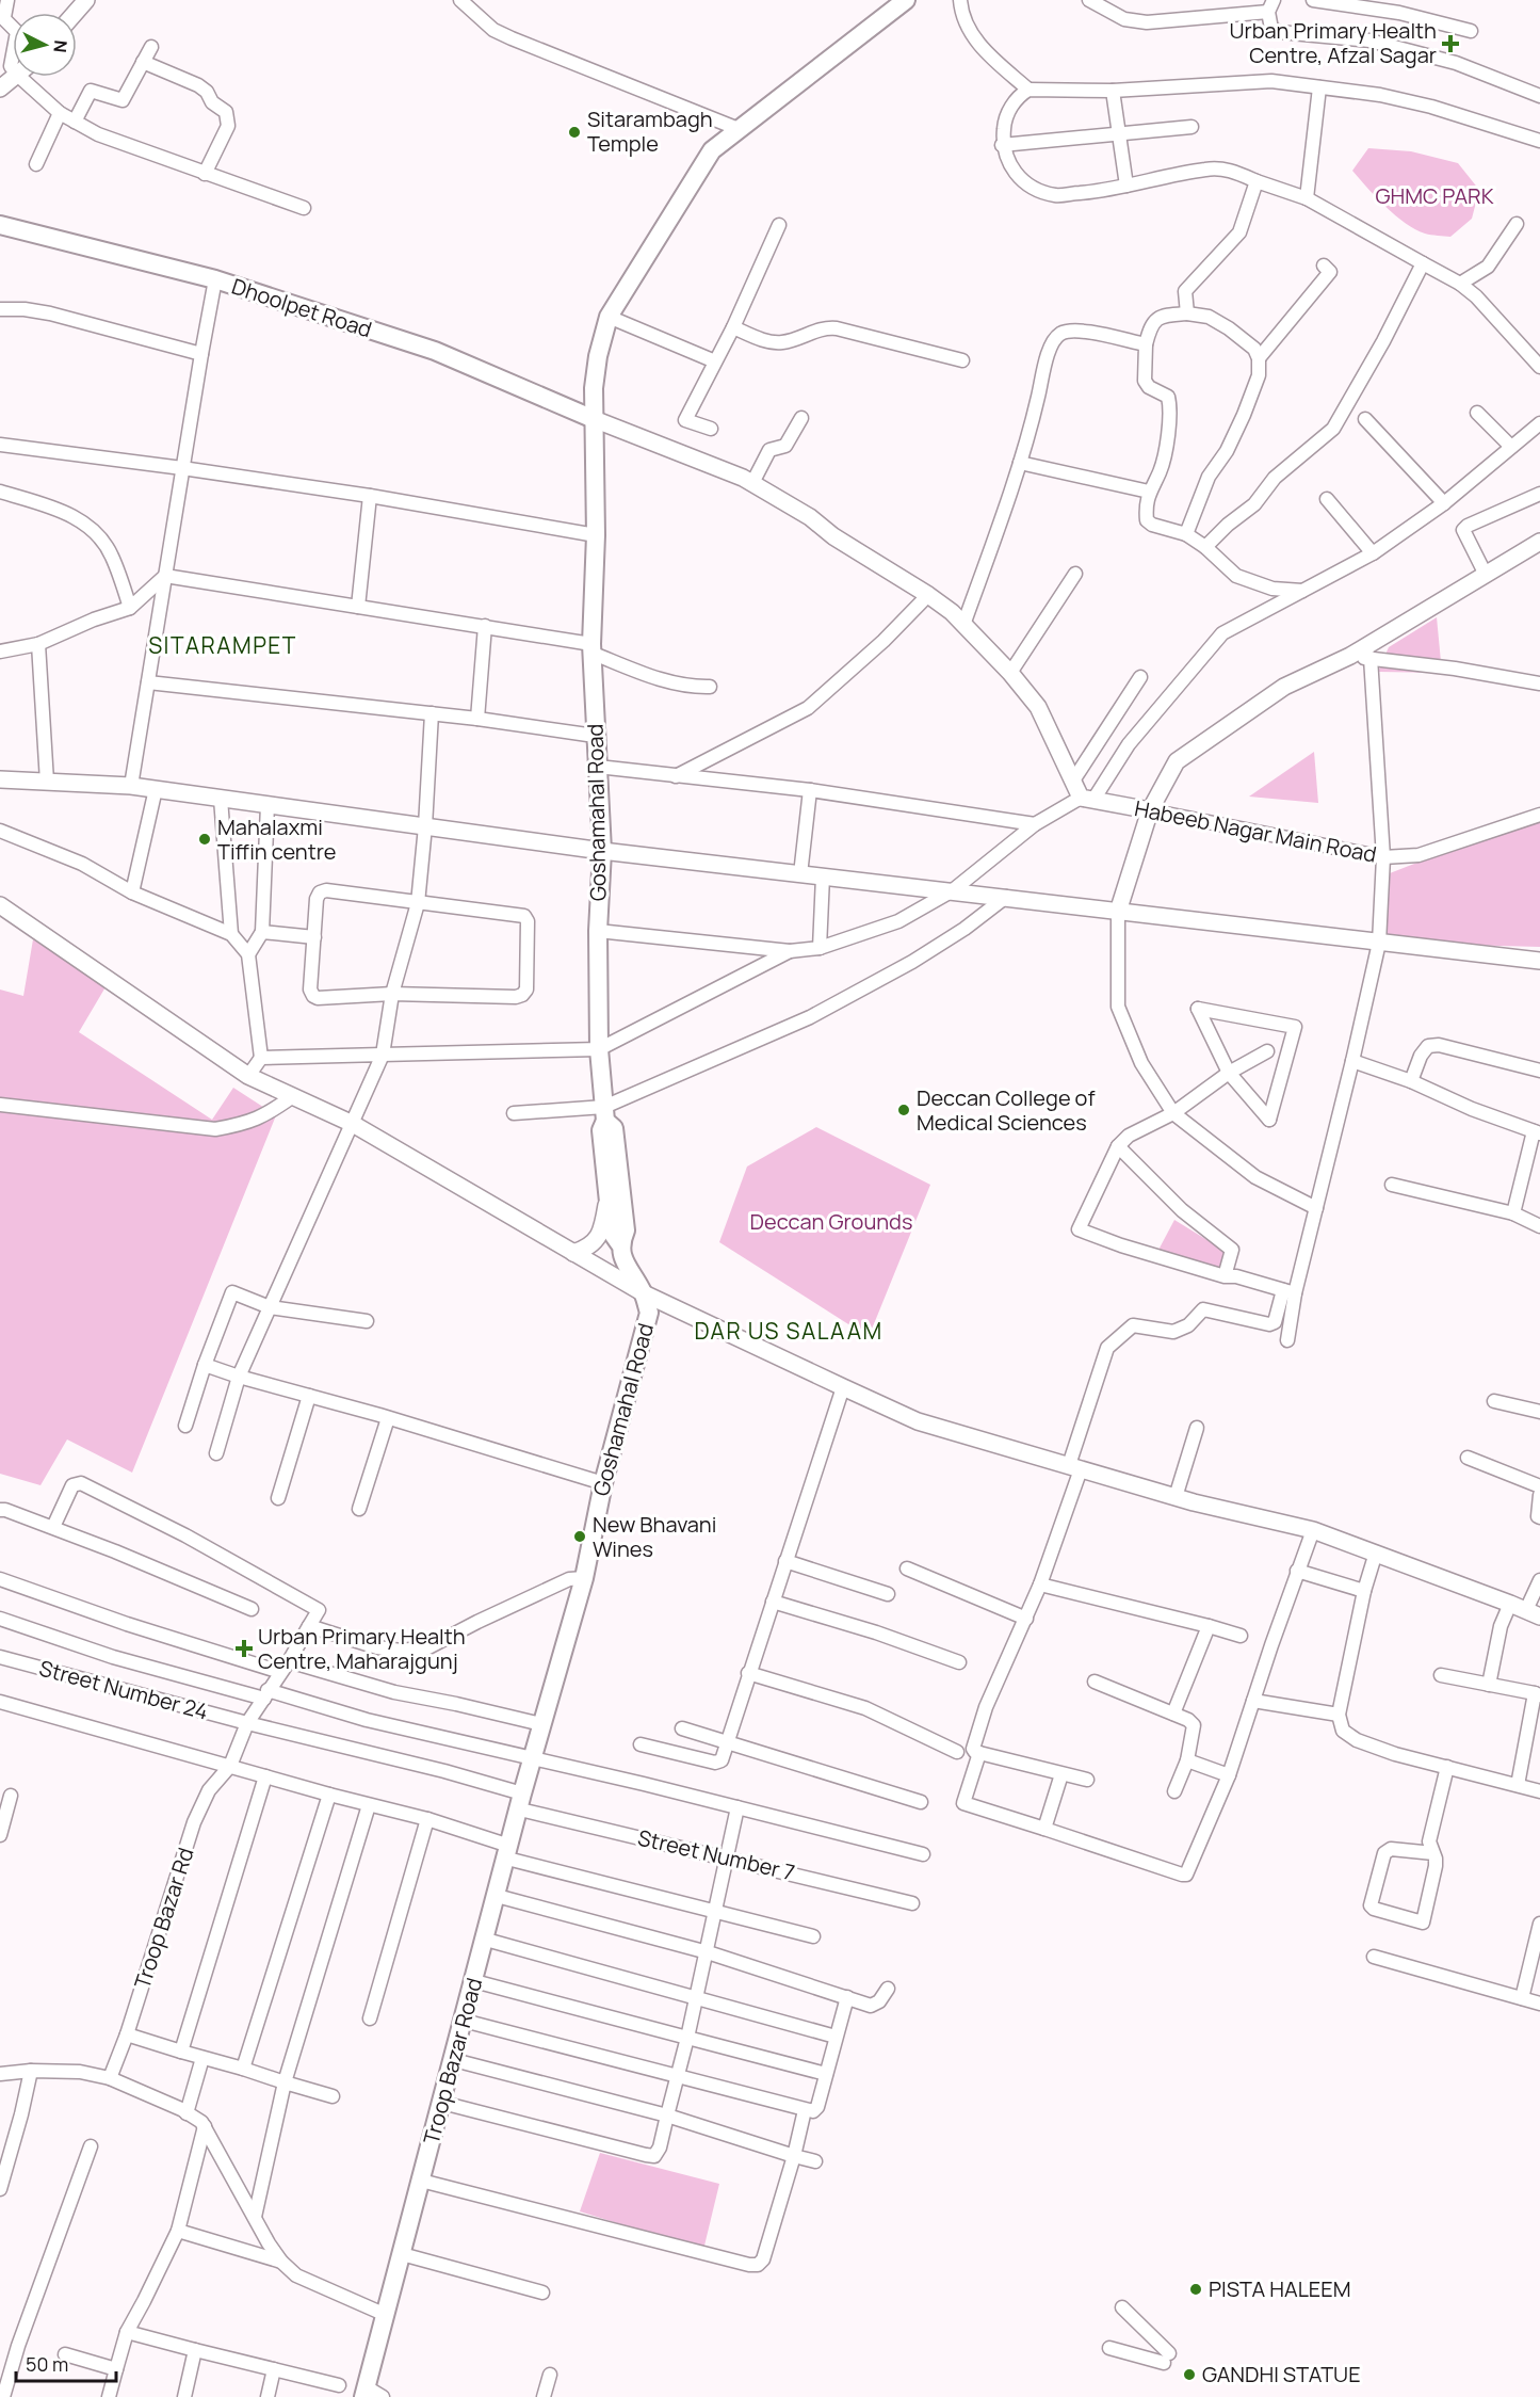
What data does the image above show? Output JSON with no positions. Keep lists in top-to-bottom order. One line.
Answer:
{"streets":{"main road":["Dhoolpet Road","Goshamahal Road","Troop Bazar Road"],"street":["Habeeb Nagar Main Road","Street Number 24","Street Number 7","Troop Bazar Rd"]},"crossings":[["Dhoolpet Road","Goshamahal Road"],["Goshamahal Road","Troop Bazar Road"],["Street Number 24","Street Number 7"],["Street Number 24","Troop Bazar Rd"],["Street Number 24","Troop Bazar Road"],["Street Number 7","Troop Bazar Road"]],"districts":["SITARAMPET","DAR US SALAAM"],"parks":["GHMC PARK","Deccan Grounds"],"places":{"health":["Urban Primary Health Centre, Afzal Sagar","Urban Primary Health Centre, Maharajgunj"],"other":["Sitarambagh Temple","Mahalaxmi Tiffin centre","Deccan College of Medical Sciences","New Bhavani Wines","PISTA HALEEM","GANDHI STATUE"]},"scale_bar":"50 m","north":"right"}
